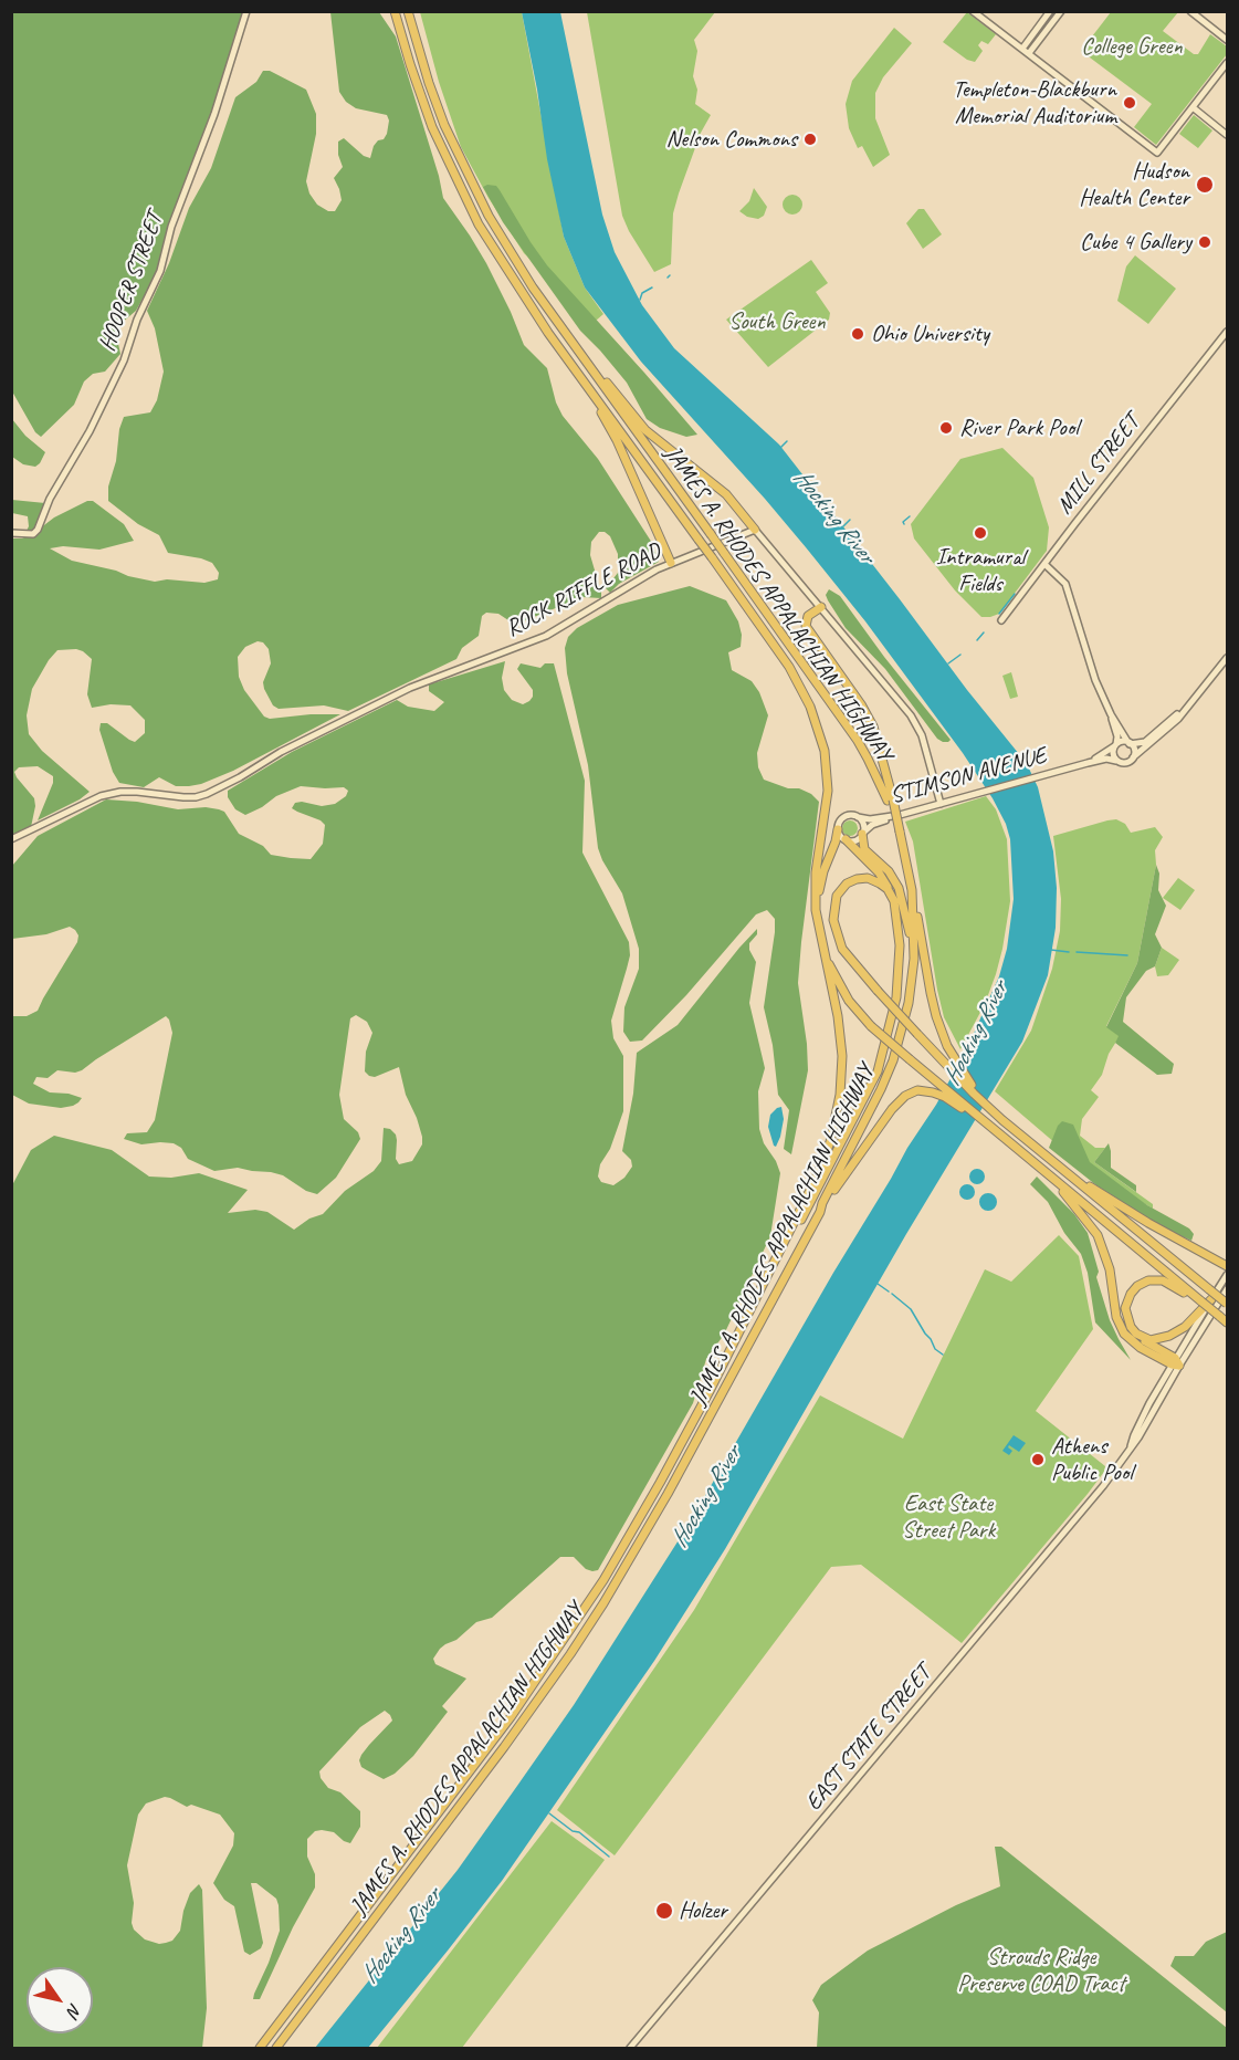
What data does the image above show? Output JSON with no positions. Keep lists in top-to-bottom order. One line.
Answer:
{"streets":{"highway":["JAMES A. RHODES APPALACHIAN HIGHWAY"],"street":["HOOPER STREET","MILL STREET","ROCK RIFFLE ROAD","STIMSON AVENUE","EAST STATE STREET"]},"water":["Hocking River"],"parks":["College Green","South Green","East State Street Park","Strouds Ridge Preserve COAD Tract"],"places":["Templeton-Blackburn Memorial Auditorium","Nelson Commons","Hudson Health Center","Cube 4 Gallery","Ohio University","River Park Pool","Intramural Fields","Athens Public Pool","Holzer"],"north":"bottom right"}
